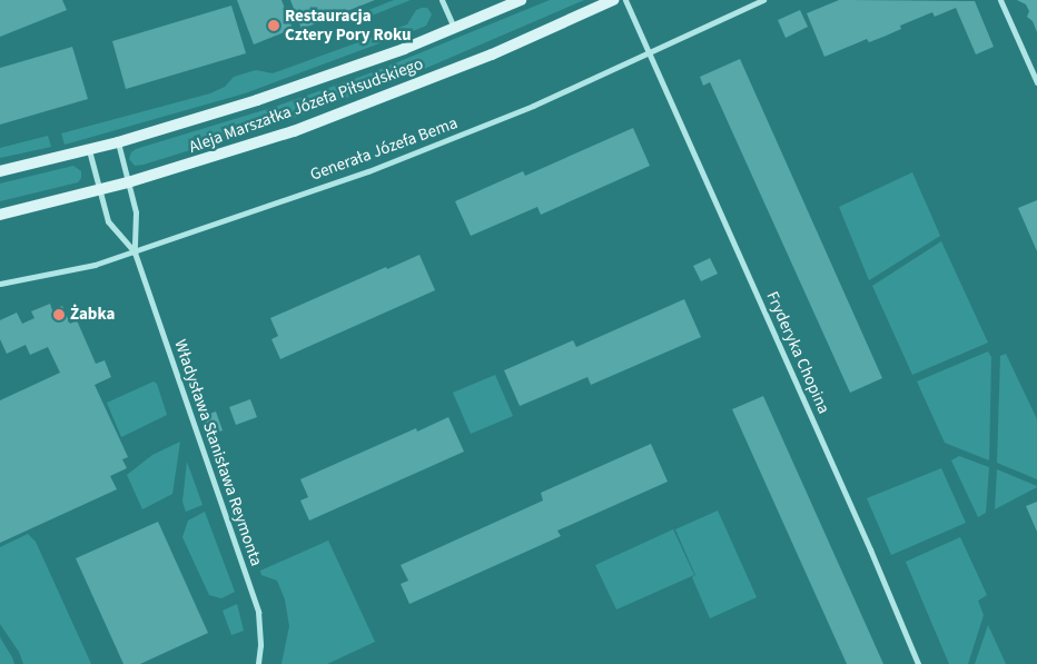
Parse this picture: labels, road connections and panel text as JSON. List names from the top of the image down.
{
  "streets": {
    "street": [
      "Aleja Marszałka Józefa Piłsudskiego",
      "Generała Józefa Bema",
      "Fryderyka Chopina",
      "Władysława Stanisława Reymonta"
    ]
  },
  "crossings": [
    ["Aleja Marszałka Józefa Piłsudskiego", "Władysława Stanisława Reymonta"],
    ["Generała Józefa Bema", "Fryderyka Chopina"],
    ["Generała Józefa Bema", "Władysława Stanisława Reymonta"]
  ],
  "places": ["Restauracja Cztery Pory Roku", "Żabka"]
}
